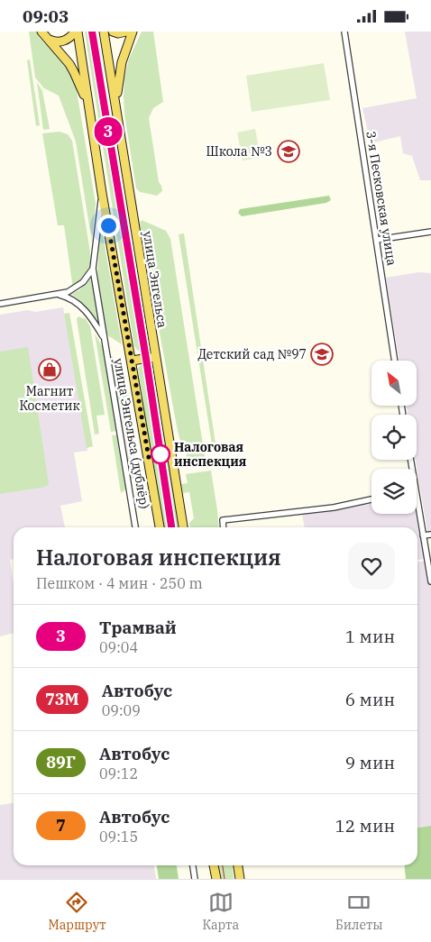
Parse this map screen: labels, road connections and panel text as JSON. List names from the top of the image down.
{
  "streets": {
    "main road": ["улица Энгельса"],
    "street": ["3-я Песковская улица", "улица Энгельса (дублёр)"]
  },
  "places": {
    "school or university": ["Школа №3", "Детский сад №97"],
    "shop": ["Магнит Косметик"],
    "other": ["Налоговая инспекция"]
  },
  "lines": ["tram line 3"],
  "north": "top left",
  "page": {
    "status": "09:03",
    "on_map": "3",
    "heading": ["Налоговая инспекция", "Пешком · 4 мин · 250 m"],
    "list": [
      {
        "mark": "3",
        "name": "Трамвай",
        "note": "09:04",
        "value": "1 мин"
      },
      {
        "mark": "73М",
        "name": "Автобус",
        "note": "09:09",
        "value": "6 мин"
      },
      {
        "mark": "89Г",
        "name": "Автобус",
        "note": "09:12",
        "value": "9 мин"
      },
      {
        "mark": "7",
        "name": "Автобус",
        "note": "09:15",
        "value": "12 мин"
      }
    ],
    "tabs": ["Маршрут", "Карта", "Билеты"]
  }
}
